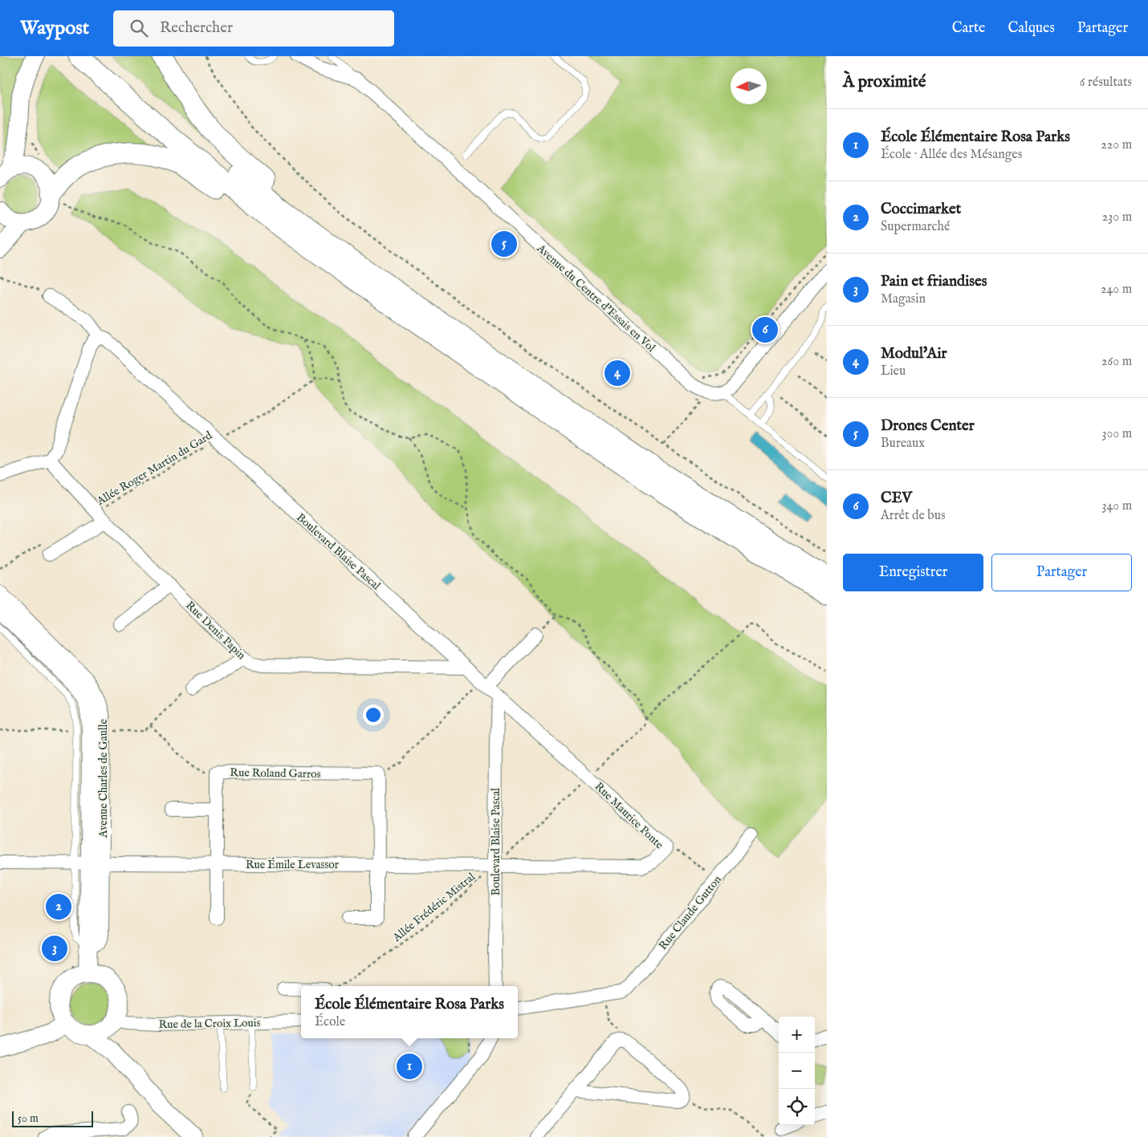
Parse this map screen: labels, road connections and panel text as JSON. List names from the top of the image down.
{
  "streets": {
    "street": [
      "Avenue du Centre d'Essais en Vol",
      "Boulevard Blaise Pascal",
      "Rue Denis Papin",
      "Rue Roland Garros",
      "Avenue Charles de Gaulle",
      "Rue Maurice Ponte",
      "Rue Émile Levassor",
      "Rue Claude Gutton",
      "Rue de la Croix Louis"
    ],
    "path": ["Allée Roger Martin du Gard", "Allée Frédéric Mistral"]
  },
  "crossings": [
    ["Allée Roger Martin du Gard", "Boulevard Blaise Pascal"],
    ["Allée Roger Martin du Gard", "Rue Denis Papin"],
    ["Boulevard Blaise Pascal", "Rue Denis Papin"],
    ["Boulevard Blaise Pascal", "Rue Maurice Ponte"],
    ["Boulevard Blaise Pascal", "Rue Émile Levassor"],
    ["Boulevard Blaise Pascal", "Allée Frédéric Mistral"],
    ["Rue Roland Garros", "Rue Émile Levassor"],
    ["Avenue Charles de Gaulle", "Rue Émile Levassor"],
    ["Avenue Charles de Gaulle", "Rue de la Croix Louis"],
    ["Rue Maurice Ponte", "Rue Émile Levassor"],
    ["Rue Maurice Ponte", "Allée Frédéric Mistral"],
    ["Rue Émile Levassor", "Allée Frédéric Mistral"]
  ],
  "scale_bar": "50 m",
  "north": "left",
  "page": {
    "header": "Waypost",
    "search": "Rechercher",
    "nav": ["Carte", "Calques", "Partager"],
    "heading": ["À proximité", "6 résultats"],
    "list": [
      {
        "mark": "1",
        "name": "École Élémentaire Rosa Parks",
        "note": "École · Allée des Mésanges",
        "value": "220 m"
      },
      {
        "mark": "2",
        "name": "Coccimarket",
        "note": "Supermarché",
        "value": "230 m"
      },
      {
        "mark": "3",
        "name": "Pain et friandises",
        "note": "Magasin",
        "value": "240 m"
      },
      {
        "mark": "4",
        "name": "Modul'Air",
        "note": "Lieu",
        "value": "260 m"
      },
      {
        "mark": "5",
        "name": "Drones Center",
        "note": "Bureaux",
        "value": "300 m"
      },
      {
        "mark": "6",
        "name": "CEV",
        "note": "Arrêt de bus",
        "value": "340 m"
      }
    ],
    "pins": [
      "5",
      "6",
      "4",
      "2",
      "3",
      "1"
    ],
    "buttons": ["Enregistrer", "Partager"],
    "popup": ["École Élémentaire Rosa Parks", "École"],
    "map_buttons": ["+", "−"],
    "scale": "50 m"
  }
}
